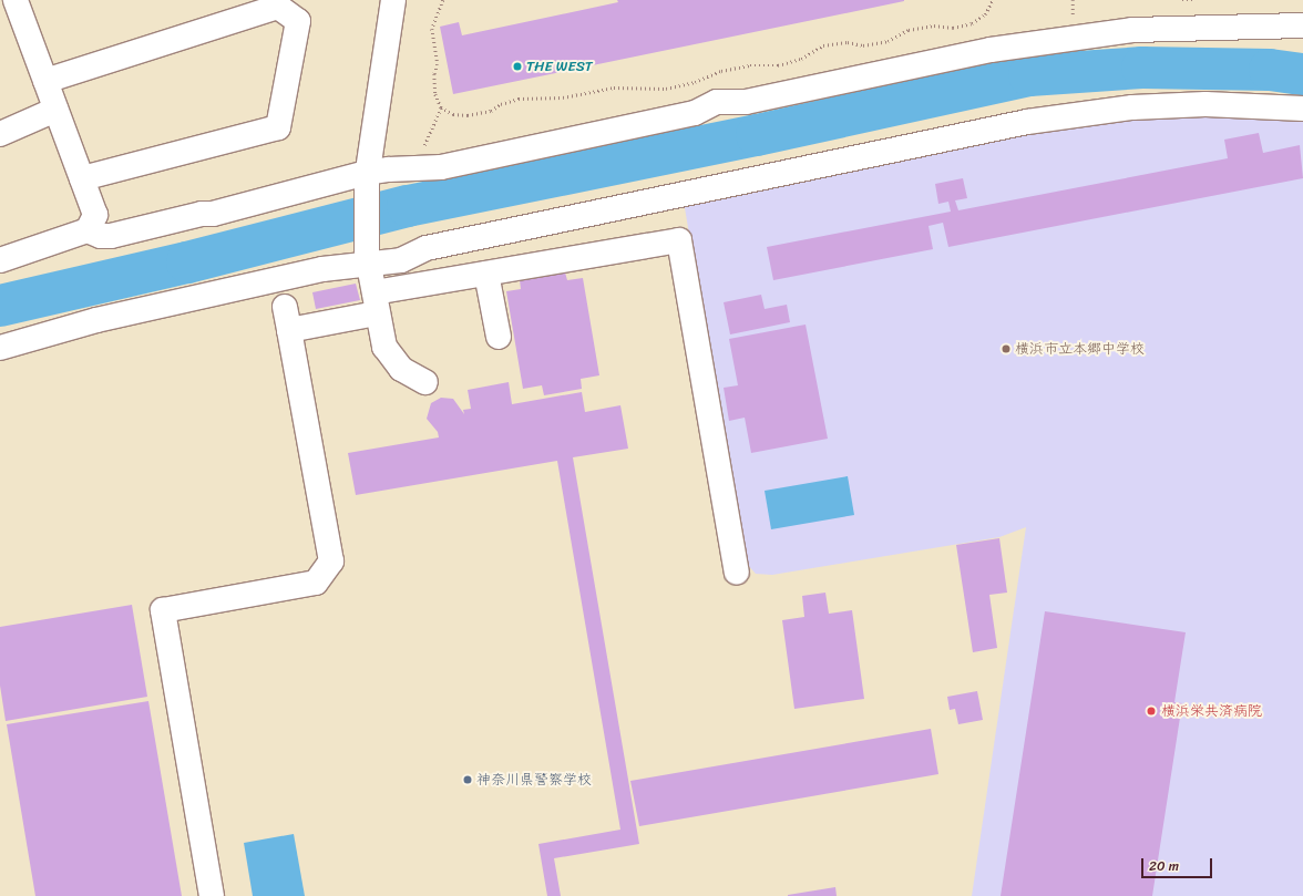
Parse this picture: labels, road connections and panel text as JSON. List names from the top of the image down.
{
  "places": [
    "THE WEST",
    "横浜市立本郷中学校",
    "横浜栄共済病院",
    "神奈川県警察学校"
  ],
  "scale_bar": "20 m"
}
